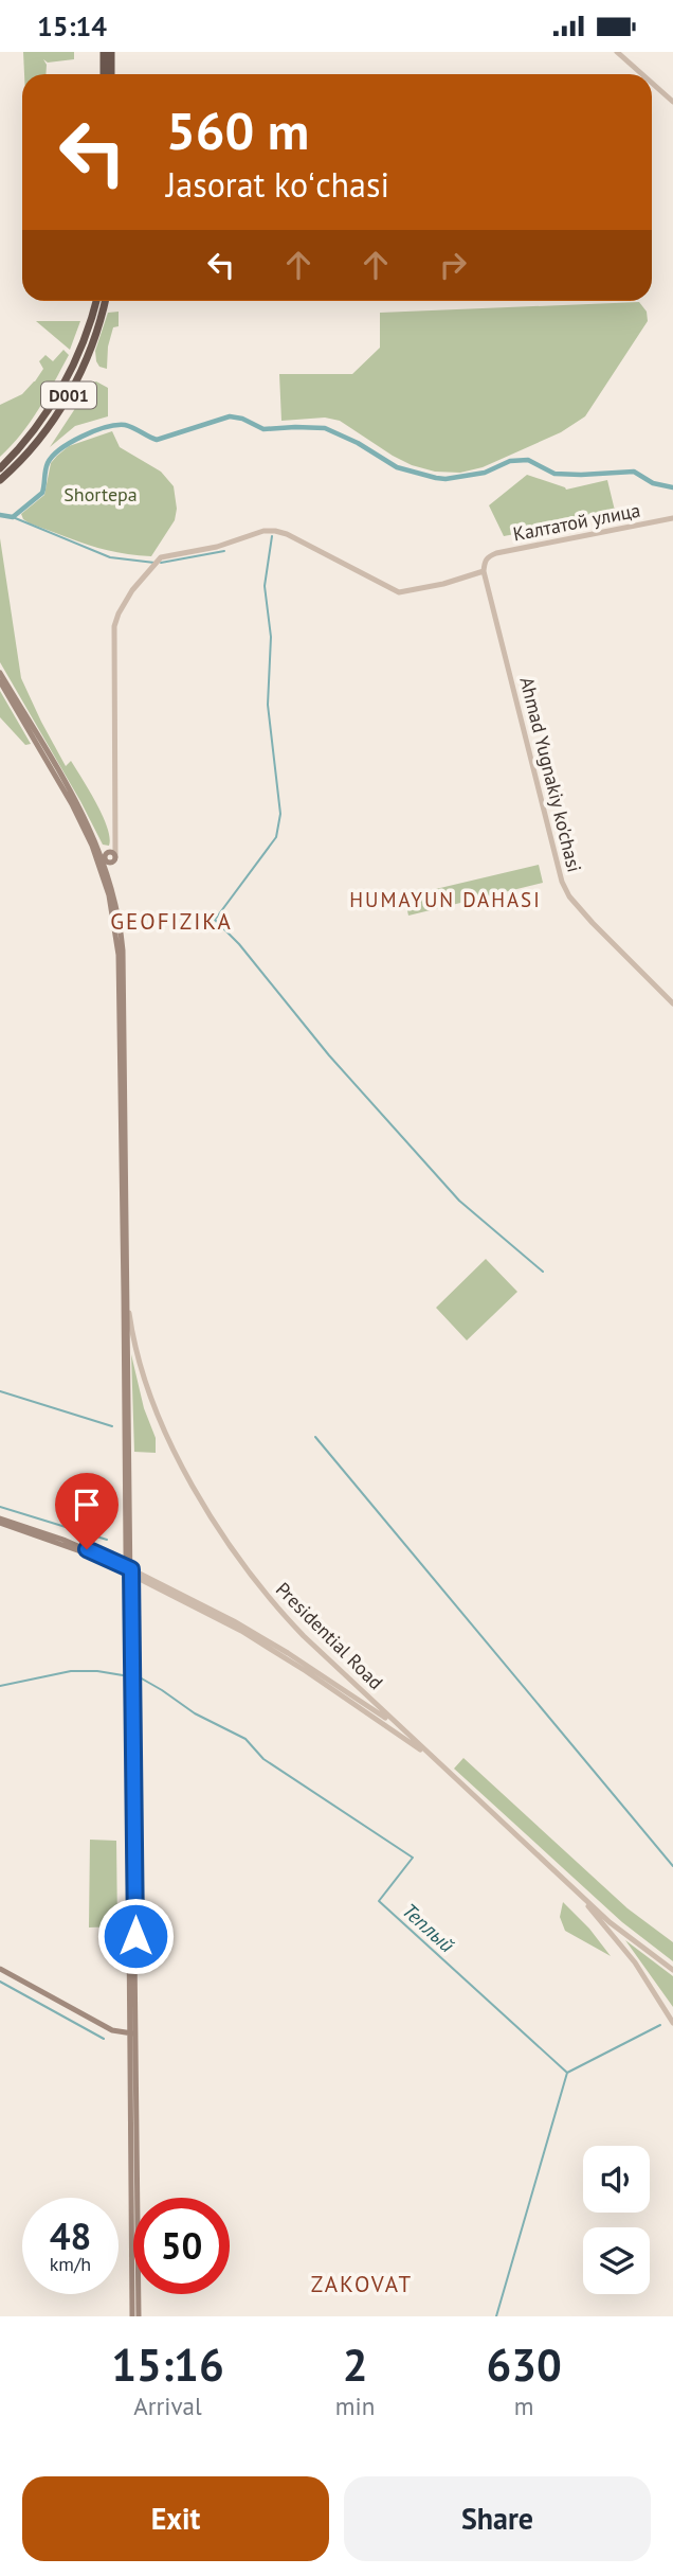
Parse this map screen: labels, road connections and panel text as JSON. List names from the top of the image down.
{
  "streets": {
    "highway": ["D001"],
    "street": ["Калтатой улица", "Ahmad Yugnakiy ko'chasi", "Presidential Road"]
  },
  "crossings": [
    ["Калтатой улица", "Ahmad Yugnakiy ko'chasi"]
  ],
  "districts": ["HUMAYUN DAHASI", "GEOFIZIKA", "ZAKOVAT"],
  "water": ["Теплый"],
  "parks": ["Shortepa"],
  "page": {
    "status": "15:14",
    "turn": ["560 m", "Jasorat koʻchasi"],
    "speed": "48 km/h",
    "limit": "50",
    "eta": [
      "15:16",
      "Arrival",
      "2",
      "min",
      "630",
      "m"
    ],
    "buttons": ["Exit", "Share"]
  }
}
